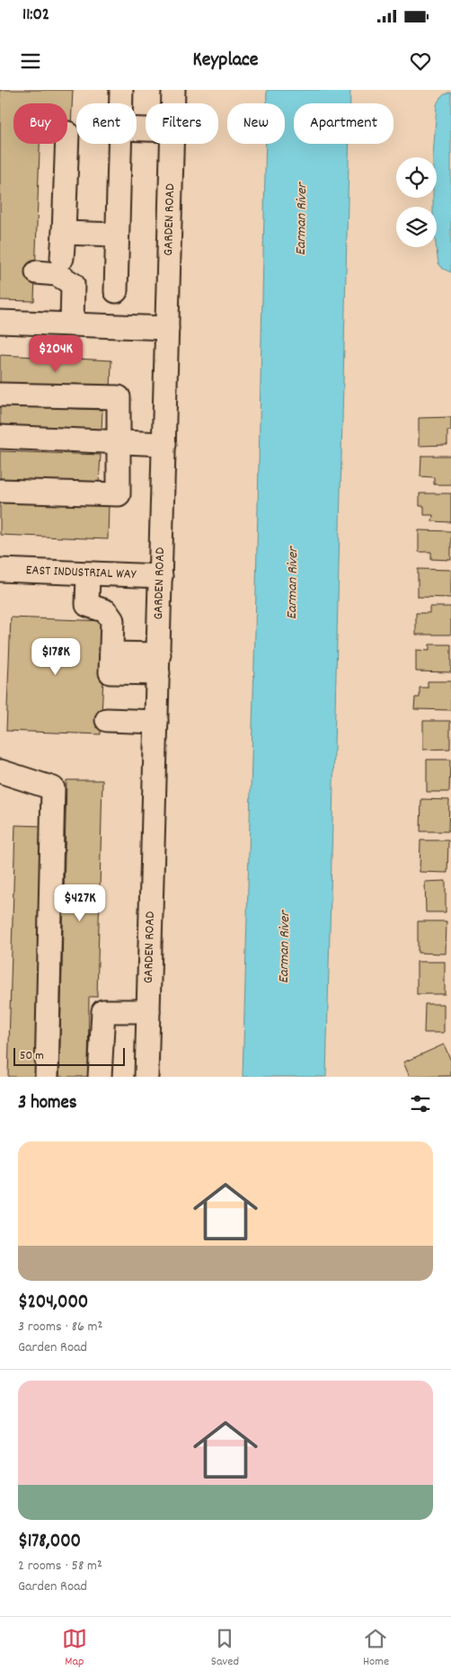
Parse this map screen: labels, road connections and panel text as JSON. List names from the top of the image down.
{
  "streets": {
    "street": ["GARDEN ROAD", "EAST INDUSTRIAL WAY"]
  },
  "crossings": [
    ["GARDEN ROAD", "EAST INDUSTRIAL WAY"]
  ],
  "water": ["Earman River"],
  "scale_bar": "50 m",
  "page": {
    "status": "11:02",
    "header": "Keyplace",
    "chip": [
      "Buy",
      "Rent",
      "Filters",
      "New",
      "Apartment"
    ],
    "price": ["$204K", "$178K", "$427K"],
    "scale": "50 m",
    "heading": "3 homes",
    "list": [
      {
        "name": "$204,000",
        "note": "3 rooms · 86 m² · Garden Road"
      },
      {
        "name": "$178,000",
        "note": "2 rooms · 58 m² · Garden Road"
      }
    ],
    "tabs": ["Map", "Saved", "Home"]
  }
}
